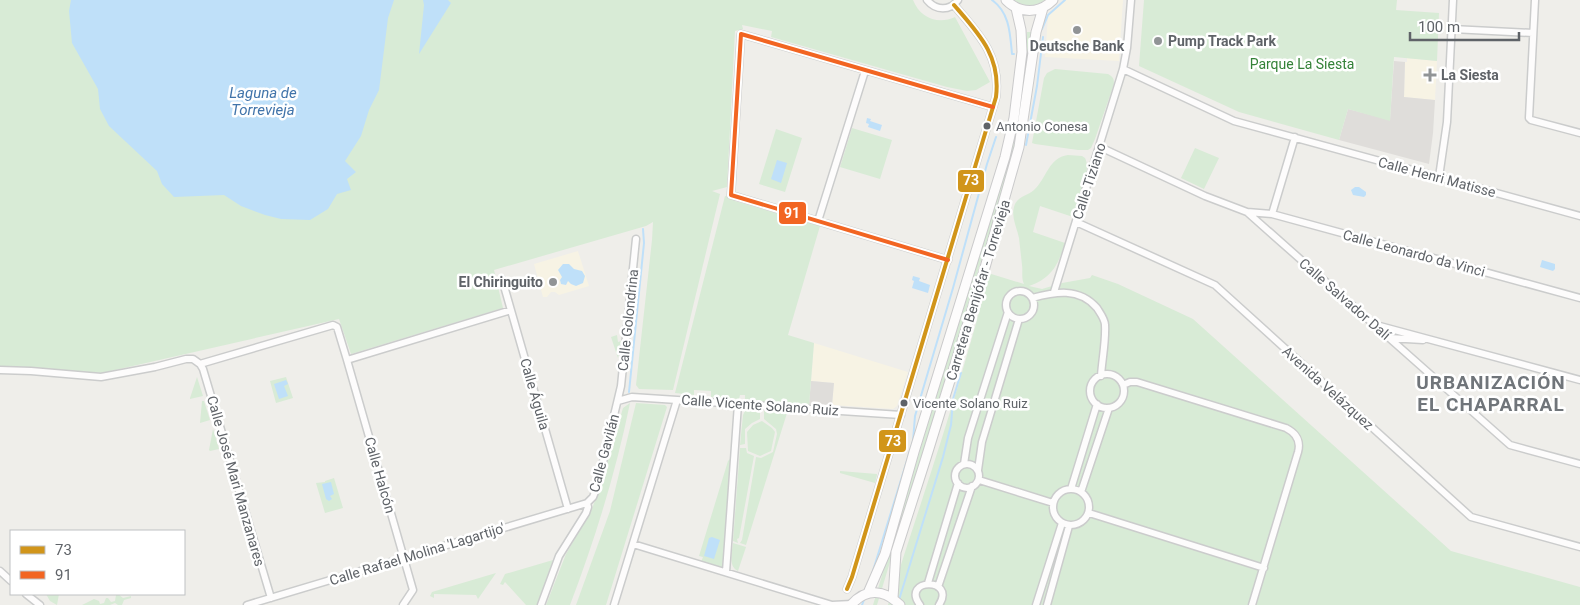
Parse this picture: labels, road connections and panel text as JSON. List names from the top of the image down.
{
  "streets": {
    "main road": ["Carretera Benijófar - Torrevieja"],
    "street": [
      "Calle Henri Matisse",
      "Calle Tiziano",
      "Calle Leonardo da Vinci",
      "Calle Salvador Dalí",
      "Calle Golondrina",
      "Avenida Velázquez",
      "Calle Águila",
      "Calle Vicente Solano Ruiz",
      "Calle Gavilán",
      "Calle Halcón",
      "Calle José Mari Manzanares",
      "Calle Rafael Molina 'Lagartijo'"
    ]
  },
  "crossings": [
    ["Calle Henri Matisse", "Calle Tiziano"],
    ["Calle Tiziano", "Calle Salvador Dalí"],
    ["Calle Tiziano", "Avenida Velázquez"],
    ["Calle Leonardo da Vinci", "Calle Salvador Dalí"],
    ["Calle Golondrina", "Calle Vicente Solano Ruiz"],
    ["Calle Golondrina", "Calle Gavilán"],
    ["Calle Águila", "Calle Rafael Molina 'Lagartijo'"],
    ["Calle Vicente Solano Ruiz", "Calle Gavilán"],
    ["Calle Gavilán", "Calle Rafael Molina 'Lagartijo'"],
    ["Calle Halcón", "Calle José Mari Manzanares"],
    ["Calle Halcón", "Calle Rafael Molina 'Lagartijo'"],
    ["Calle José Mari Manzanares", "Calle Rafael Molina 'Lagartijo'"]
  ],
  "districts": ["URBANIZACIÓN EL CHAPARRAL"],
  "water": ["Laguna de Torrevieja"],
  "parks": ["Parque La Siesta"],
  "places": {
    "other": [
      "Deutsche Bank",
      "Pump Track Park",
      "Antonio Conesa",
      "El Chiringuito",
      "Vicente Solano Ruiz"
    ],
    "health": ["La Siesta"]
  },
  "lines": ["transit line 73", "transit line 91"],
  "legend": ["73", "91"],
  "scale_bar": "100 m"
}
